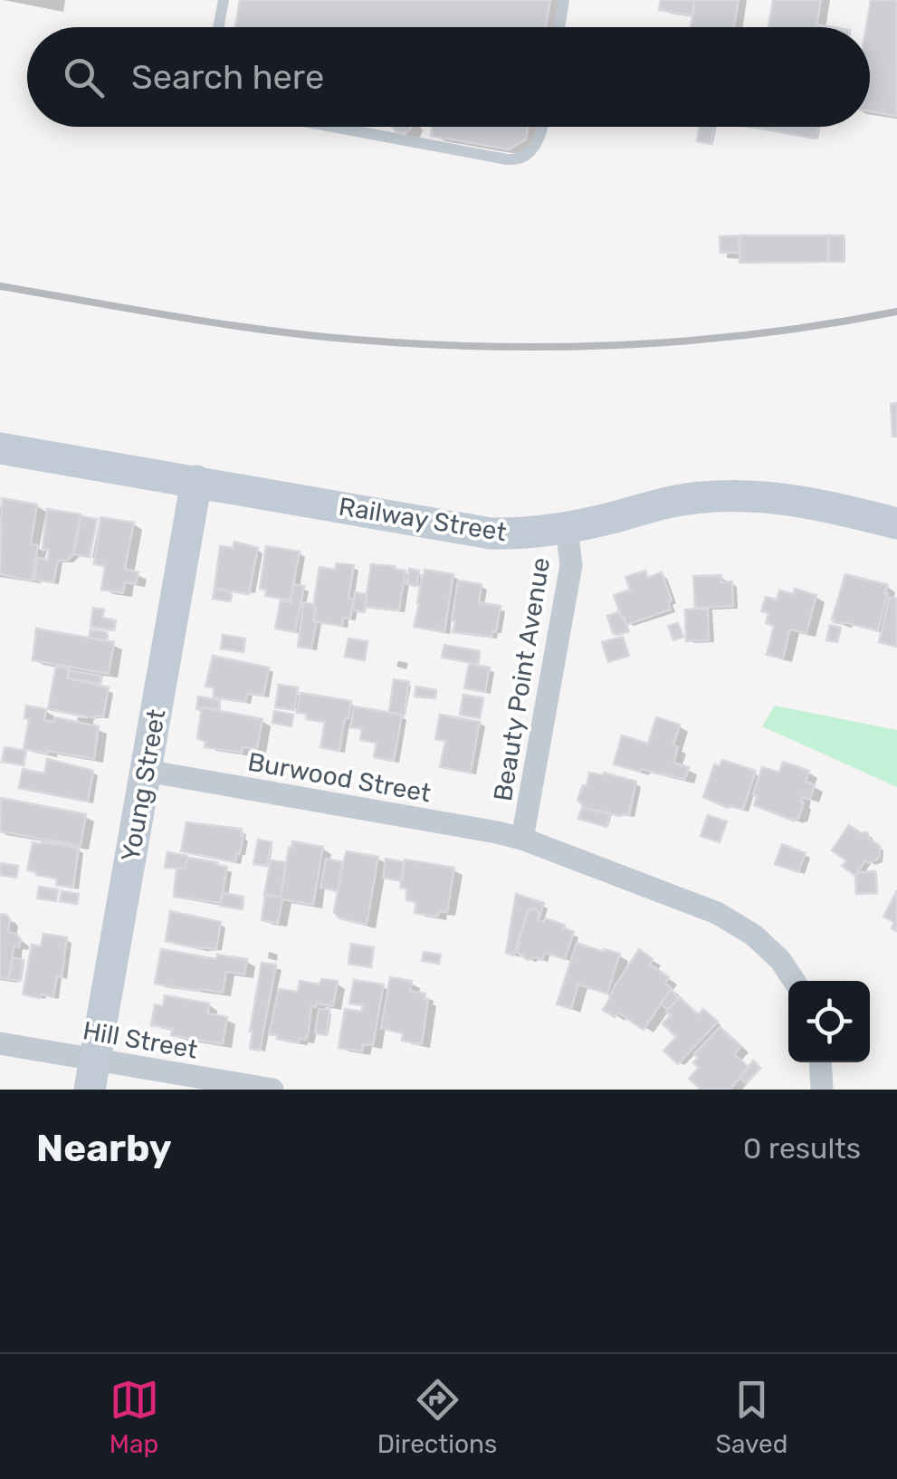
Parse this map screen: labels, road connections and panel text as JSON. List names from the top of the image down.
{
  "streets": {
    "street": [
      "Railway Street",
      "Beauty Point Avenue",
      "Burwood Street",
      "Young Street",
      "Hill Street"
    ]
  },
  "crossings": [
    ["Railway Street", "Beauty Point Avenue"],
    ["Railway Street", "Young Street"],
    ["Beauty Point Avenue", "Burwood Street"],
    ["Burwood Street", "Young Street"],
    ["Young Street", "Hill Street"]
  ],
  "page": {
    "search": "Search here",
    "heading": ["Nearby", "0 results"],
    "nav": ["Map", "Directions", "Saved"]
  }
}
